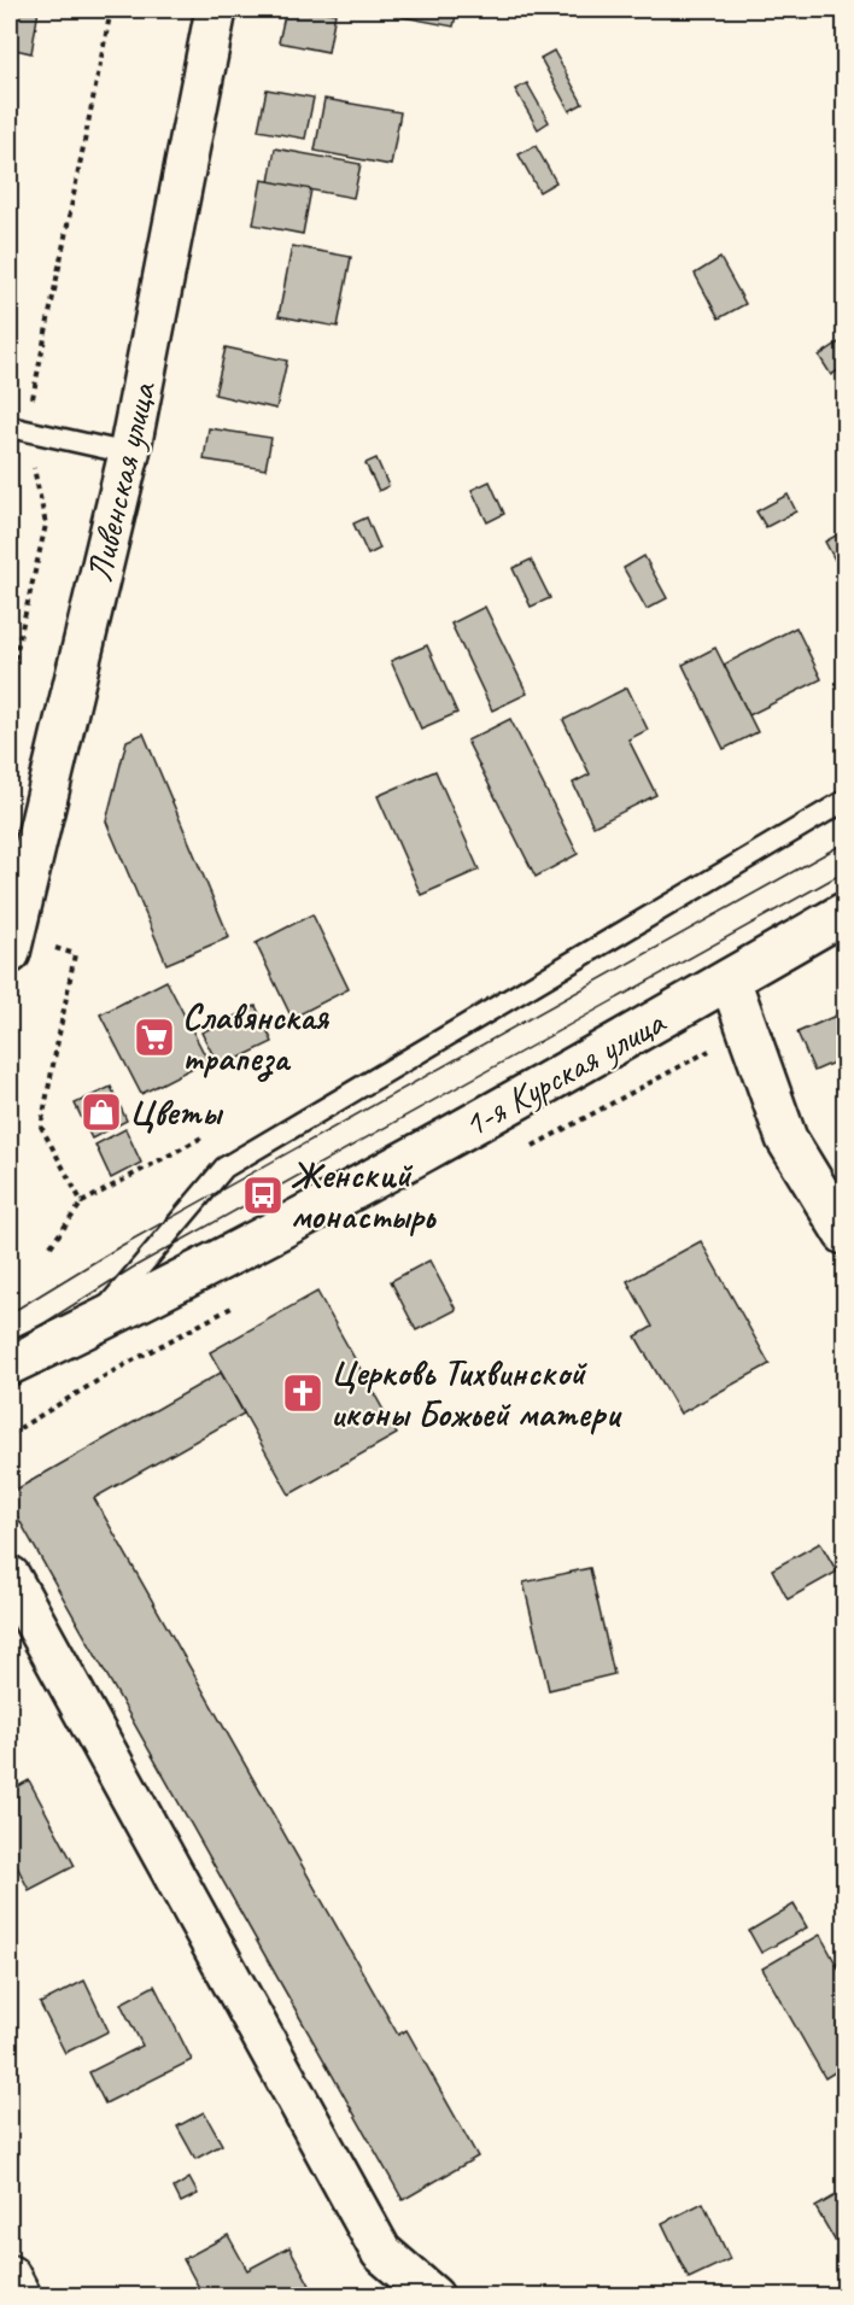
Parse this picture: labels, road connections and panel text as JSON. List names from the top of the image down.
{
  "streets": {
    "street": ["Ливенская улица", "1-я Курская улица"]
  },
  "places": {
    "supermarket": ["Славянская трапеза"],
    "shop": ["Цветы"],
    "bus stop": ["Женский монастырь"],
    "church": ["Церковь Тихвинской иконы Божьей матери"]
  }
}
